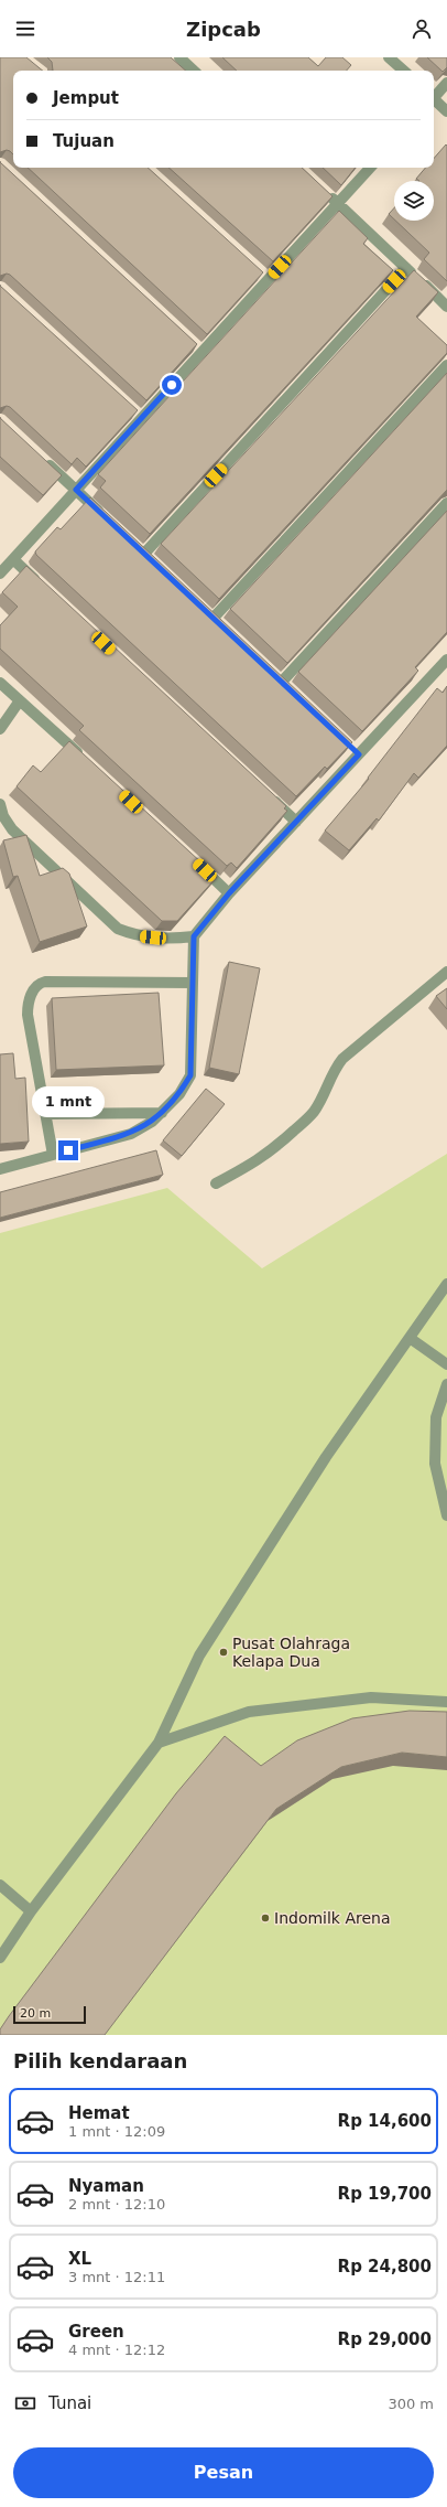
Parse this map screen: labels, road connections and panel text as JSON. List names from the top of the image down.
{
  "places": ["Pusat Olahraga Kelapa Dua", "Indomilk Arena"],
  "scale_bar": "20 m",
  "page": {
    "header": "Zipcab",
    "banner": ["Jemput", "Tujuan"],
    "bubble": "1 mnt",
    "scale": "20 m",
    "heading": "Pilih kendaraan",
    "list": [
      {
        "name": "Hemat",
        "note": "1 mnt · 12:09",
        "value": "Rp 14,600"
      },
      {
        "name": "Nyaman",
        "note": "2 mnt · 12:10",
        "value": "Rp 19,700"
      },
      {
        "name": "XL",
        "note": "3 mnt · 12:11",
        "value": "Rp 24,800"
      },
      {
        "name": "Green",
        "note": "4 mnt · 12:12",
        "value": "Rp 29,000"
      }
    ],
    "pay": ["Tunai", "300 m"],
    "buttons": "Pesan"
  }
}
